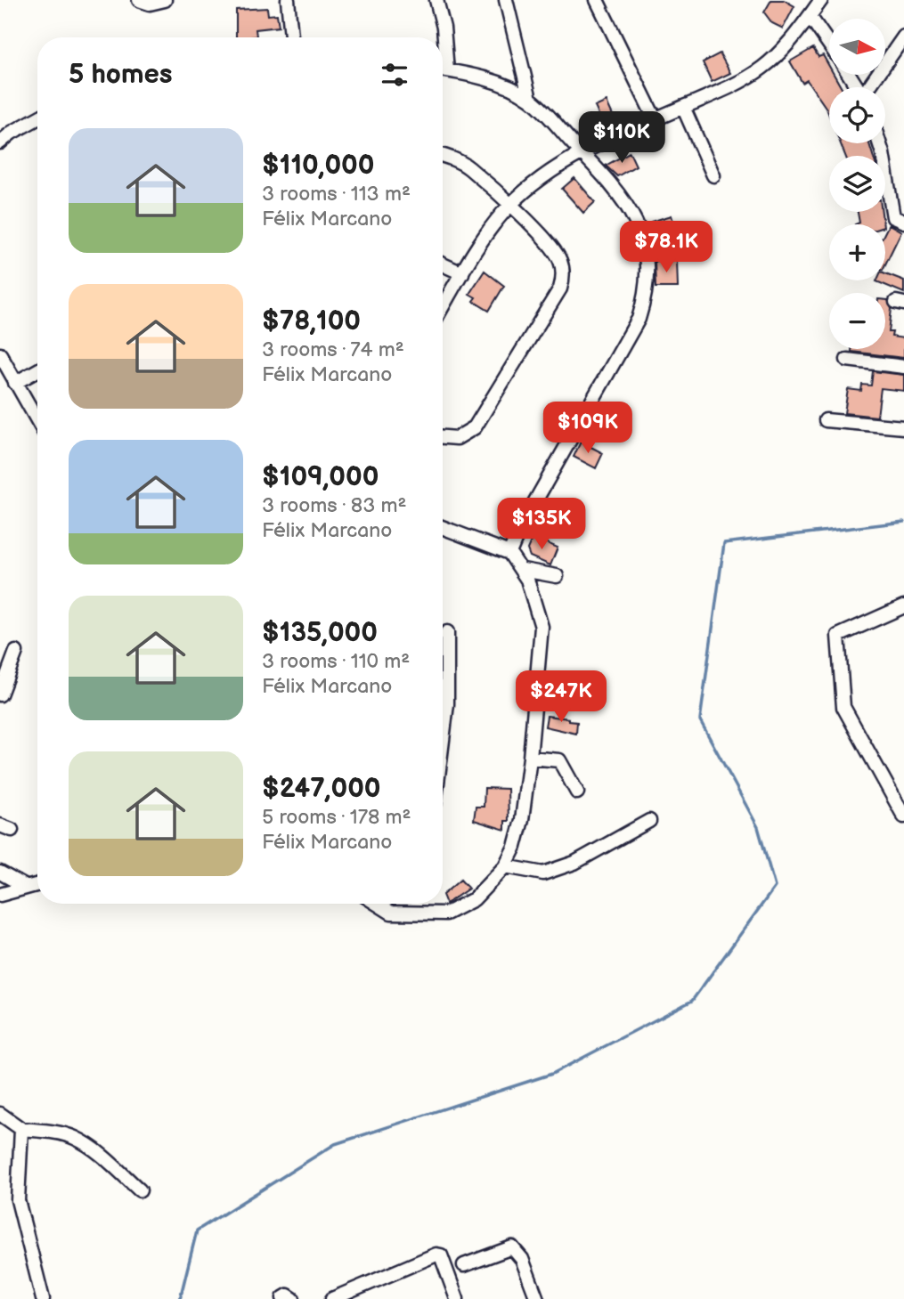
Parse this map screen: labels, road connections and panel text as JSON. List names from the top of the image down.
{
  "north": "right",
  "page": {
    "map_buttons": ["+", "−"],
    "heading": "5 homes",
    "price": [
      "$110K",
      "$78.1K",
      "$109K",
      "$135K",
      "$247K"
    ],
    "list": [
      {
        "name": "$110,000",
        "note": "3 rooms · 113 m² · Félix Marcano"
      },
      {
        "name": "$78,100",
        "note": "3 rooms · 74 m² · Félix Marcano"
      },
      {
        "name": "$109,000",
        "note": "3 rooms · 83 m² · Félix Marcano"
      },
      {
        "name": "$135,000",
        "note": "3 rooms · 110 m² · Félix Marcano"
      },
      {
        "name": "$247,000",
        "note": "5 rooms · 178 m² · Félix Marcano"
      }
    ]
  }
}
